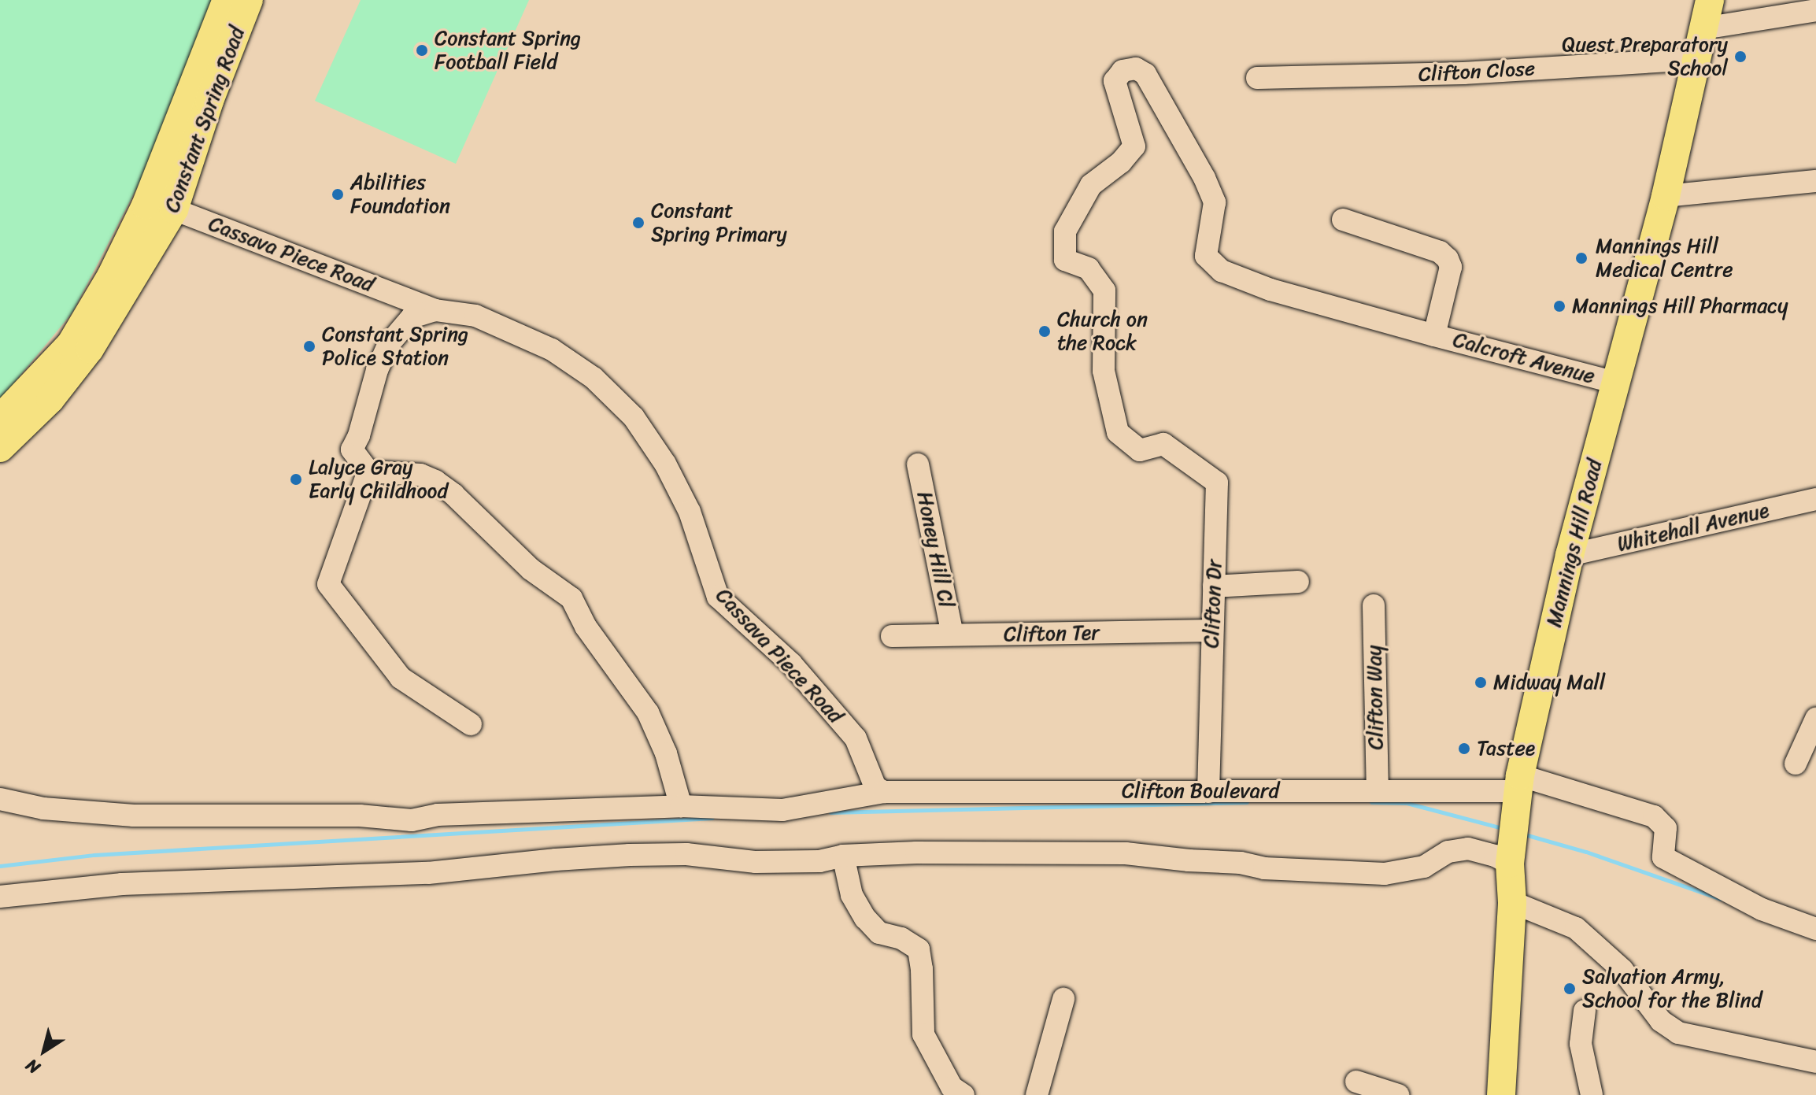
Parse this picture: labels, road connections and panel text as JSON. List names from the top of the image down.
{
  "streets": {
    "main road": ["Constant Spring Road", "Mannings Hill Road"],
    "street": [
      "Clifton Close",
      "Cassava Piece Road",
      "Calcroft Avenue",
      "Whitehall Avenue",
      "Honey Hill Cl",
      "Clifton Dr",
      "Clifton Ter",
      "Clifton Way",
      "Clifton Boulevard"
    ]
  },
  "crossings": [
    ["Clifton Close", "Mannings Hill Road"],
    ["Constant Spring Road", "Cassava Piece Road"],
    ["Cassava Piece Road", "Clifton Boulevard"],
    ["Calcroft Avenue", "Mannings Hill Road"],
    ["Calcroft Avenue", "Clifton Dr"],
    ["Whitehall Avenue", "Mannings Hill Road"],
    ["Mannings Hill Road", "Clifton Boulevard"],
    ["Honey Hill Cl", "Clifton Ter"],
    ["Clifton Dr", "Clifton Ter"],
    ["Clifton Dr", "Clifton Boulevard"],
    ["Clifton Way", "Clifton Boulevard"]
  ],
  "places": [
    "Constant Spring Football Field",
    "Quest Preparatory School",
    "Abilities Foundation",
    "Constant Spring Primary",
    "Mannings Hill Medical Centre",
    "Mannings Hill Pharmacy",
    "Church on the Rock",
    "Constant Spring Police Station",
    "Lalyce Gray Early Childhood",
    "Midway Mall",
    "Tastee",
    "Salvation Army, School for the Blind"
  ],
  "north": "bottom left"
}
